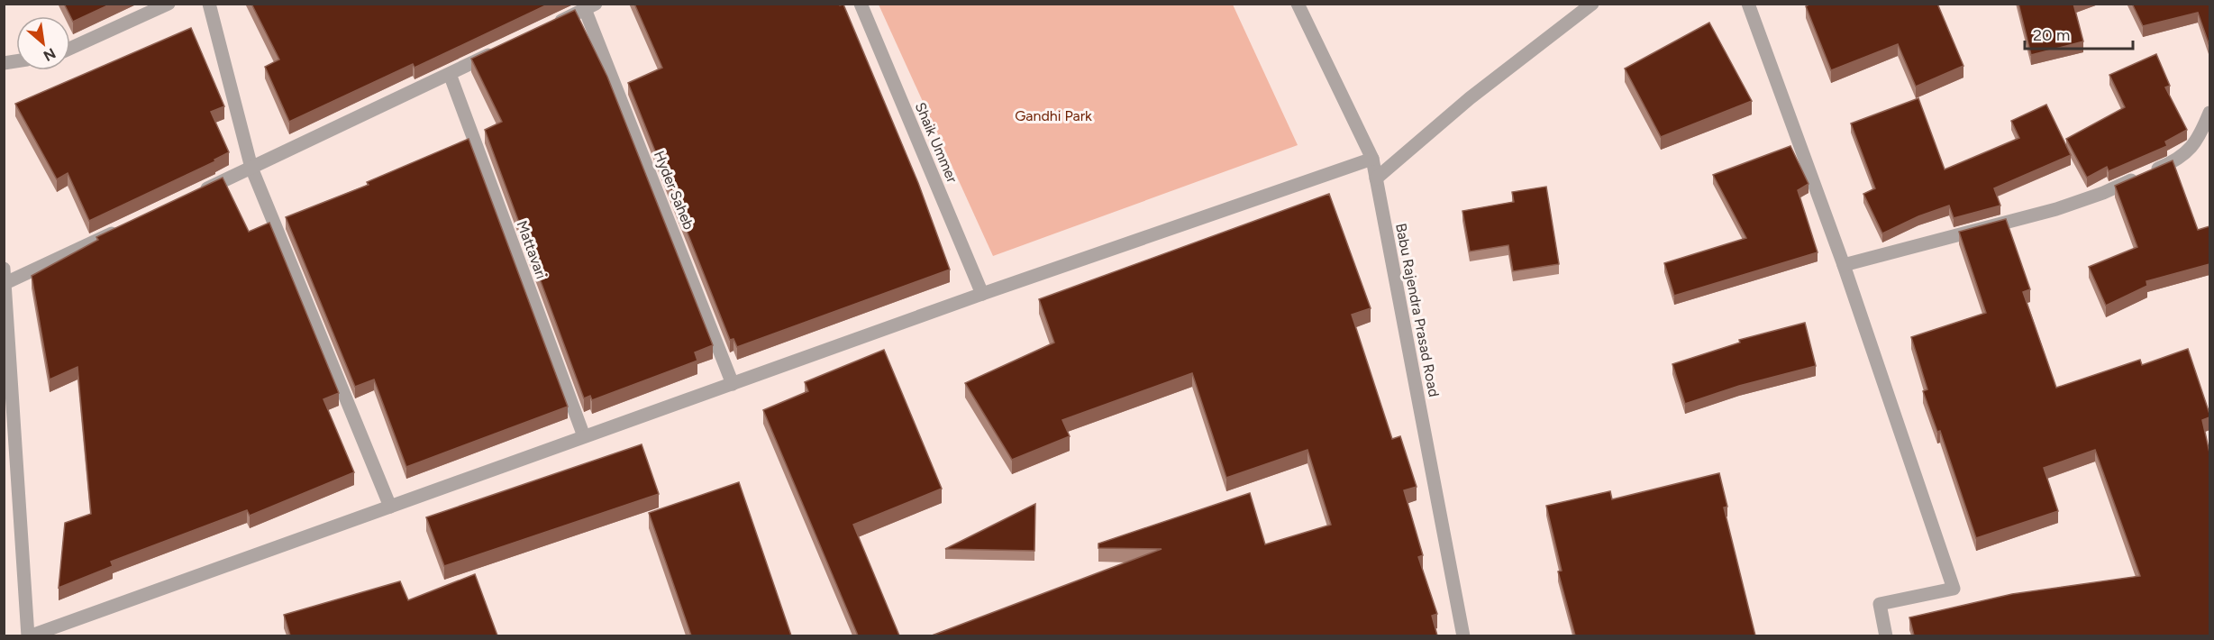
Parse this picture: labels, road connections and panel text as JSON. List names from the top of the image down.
{
  "streets": {
    "street": [
      "Shaik Ummer",
      "Hyder Saheb",
      "Mattavari",
      "Babu Rajendra Prasad Road"
    ]
  },
  "parks": ["Gandhi Park"],
  "scale_bar": "20 m",
  "north": "bottom right"
}
